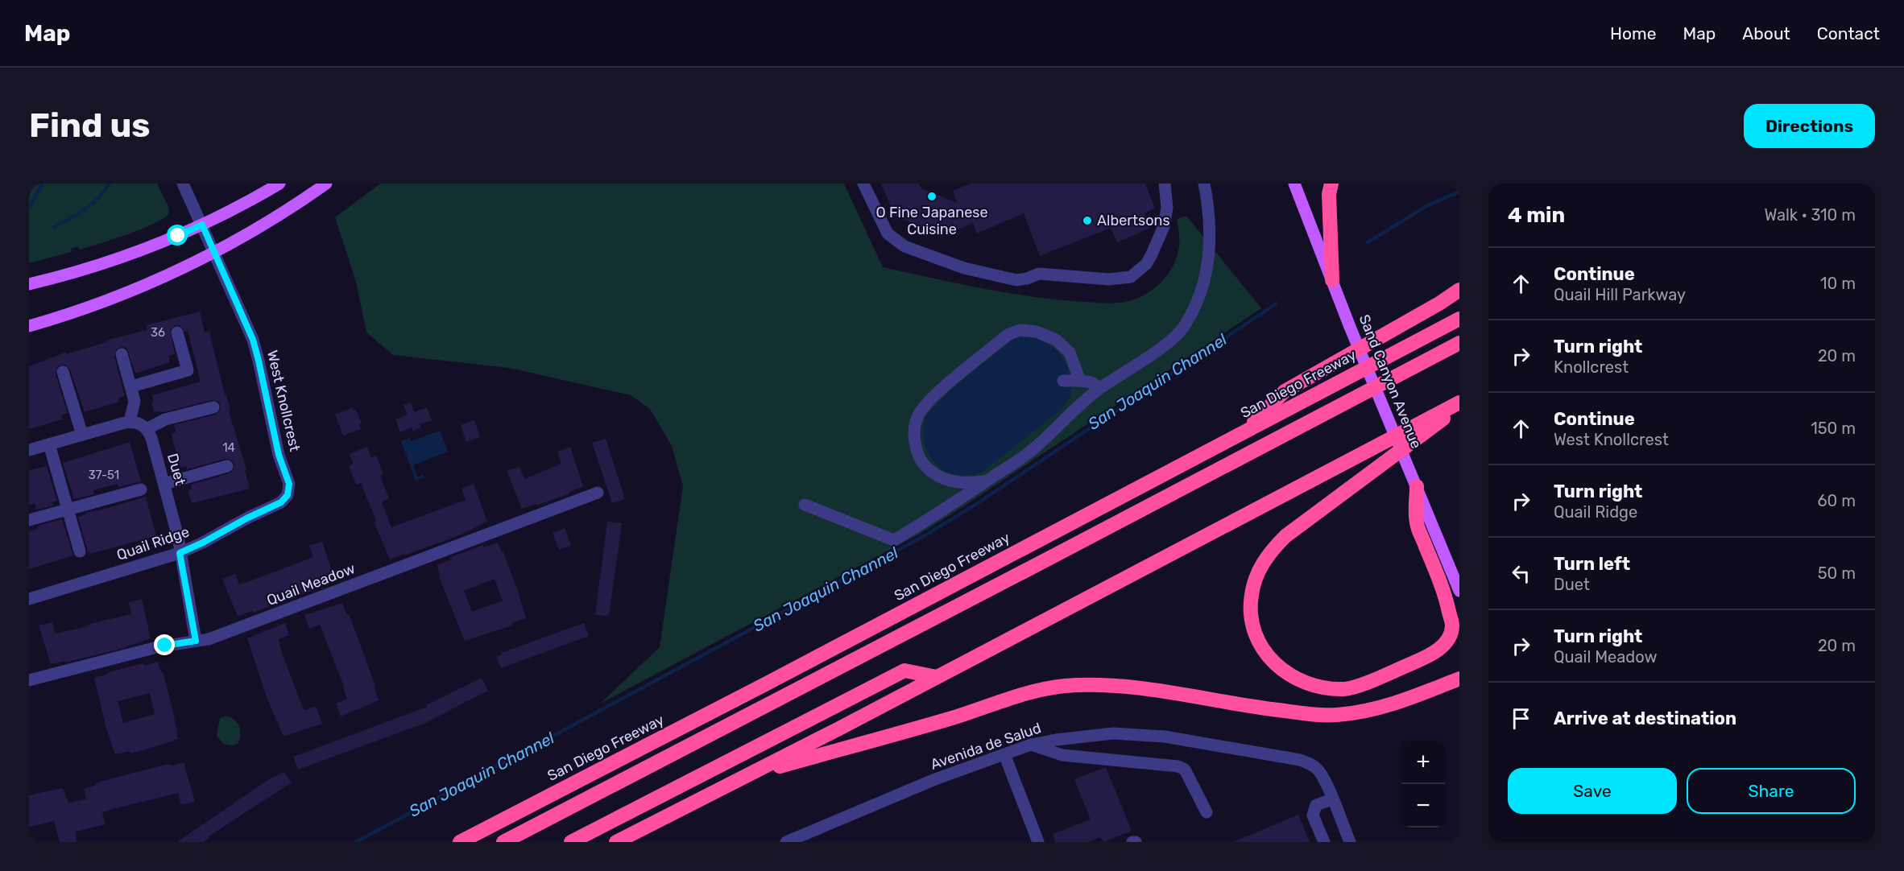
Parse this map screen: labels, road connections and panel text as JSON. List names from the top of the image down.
{
  "streets": {
    "highway": ["San Diego Freeway"],
    "main road": ["Sand Canyon Avenue"],
    "street": [
      "West Knollcrest",
      "Duet",
      "Quail Ridge",
      "Quail Meadow",
      "Avenida de Salud"
    ]
  },
  "crossings": [
    ["West Knollcrest", "Quail Ridge"],
    ["Duet", "Quail Ridge"],
    ["Duet", "Quail Meadow"]
  ],
  "water": ["San Joaquin Channel"],
  "places": ["O Fine Japanese Cuisine", "Albertsons"],
  "house_numbers": ["36", "14", "37-51"],
  "page": {
    "header": "Map",
    "nav": [
      "Home",
      "Map",
      "About",
      "Contact"
    ],
    "buttons": [
      "Directions",
      ["Save", "Share"]
    ],
    "title": "Find us",
    "heading": ["4 min", "Walk · 310 m"],
    "list": [
      ["Continue", "Quail Hill Parkway", "10 m"],
      ["Turn right", "Knollcrest", "20 m"],
      ["Continue", "West Knollcrest", "150 m"],
      ["Turn right", "Quail Ridge", "60 m"],
      ["Turn left", "Duet", "50 m"],
      ["Turn right", "Quail Meadow", "20 m"],
      "Arrive at destination"
    ],
    "map_buttons": ["+", "−"]
  }
}
